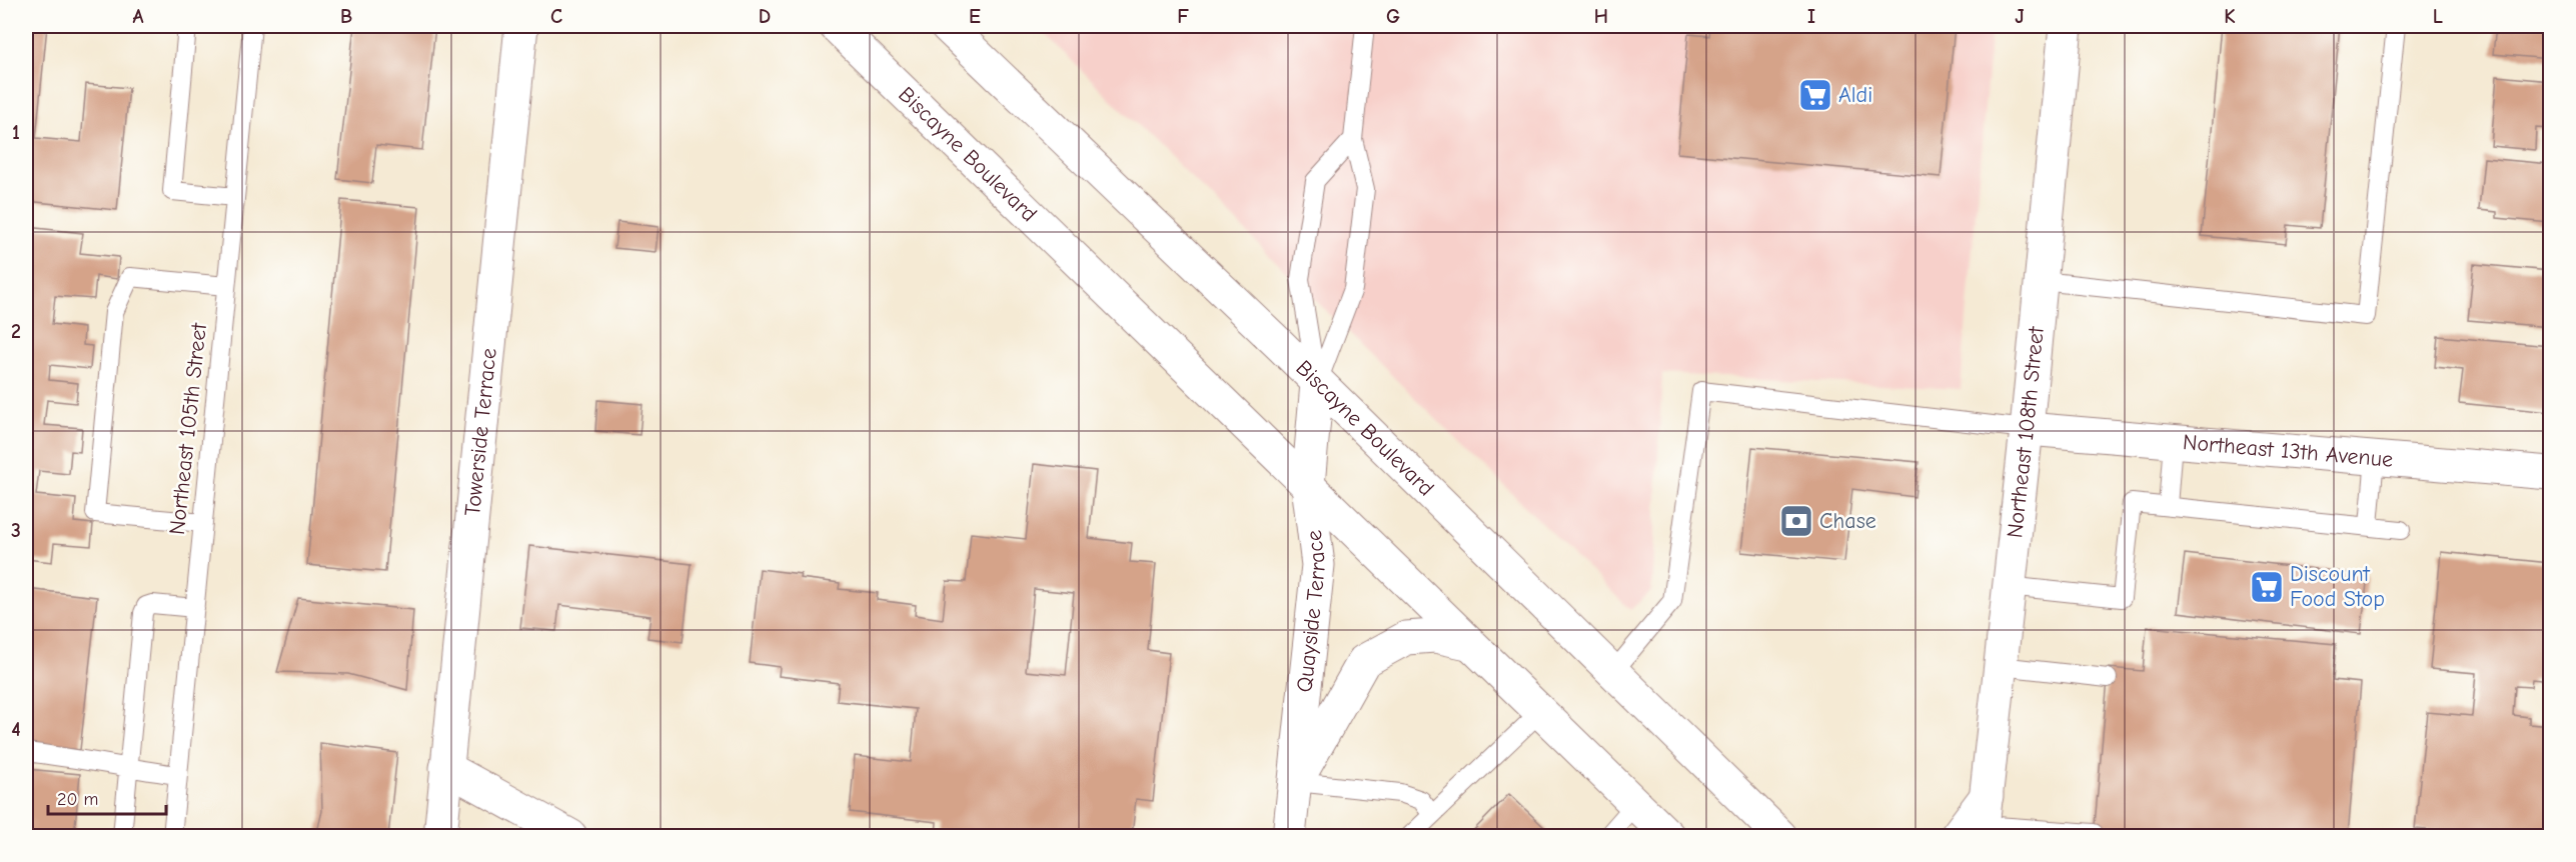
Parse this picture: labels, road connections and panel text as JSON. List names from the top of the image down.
{
  "streets": {
    "street": [
      "Biscayne Boulevard",
      "Towerside Terrace",
      "Northeast 108th Street",
      "Northeast 13th Avenue",
      "Quayside Terrace"
    ],
    "lane": ["Northeast 105th Street"]
  },
  "crossings": [
    ["Biscayne Boulevard", "Quayside Terrace"],
    ["Northeast 108th Street", "Northeast 13th Avenue"]
  ],
  "places": {
    "supermarket": ["Aldi", "Discount Food Stop"],
    "bank": ["Chase"]
  },
  "scale_bar": "20 m",
  "grid": {
    "columns": [
      "A",
      "B",
      "C",
      "D",
      "E",
      "F",
      "G",
      "H",
      "I",
      "J",
      "K",
      "L"
    ],
    "rows": [
      "1",
      "2",
      "3",
      "4"
    ]
  }
}
